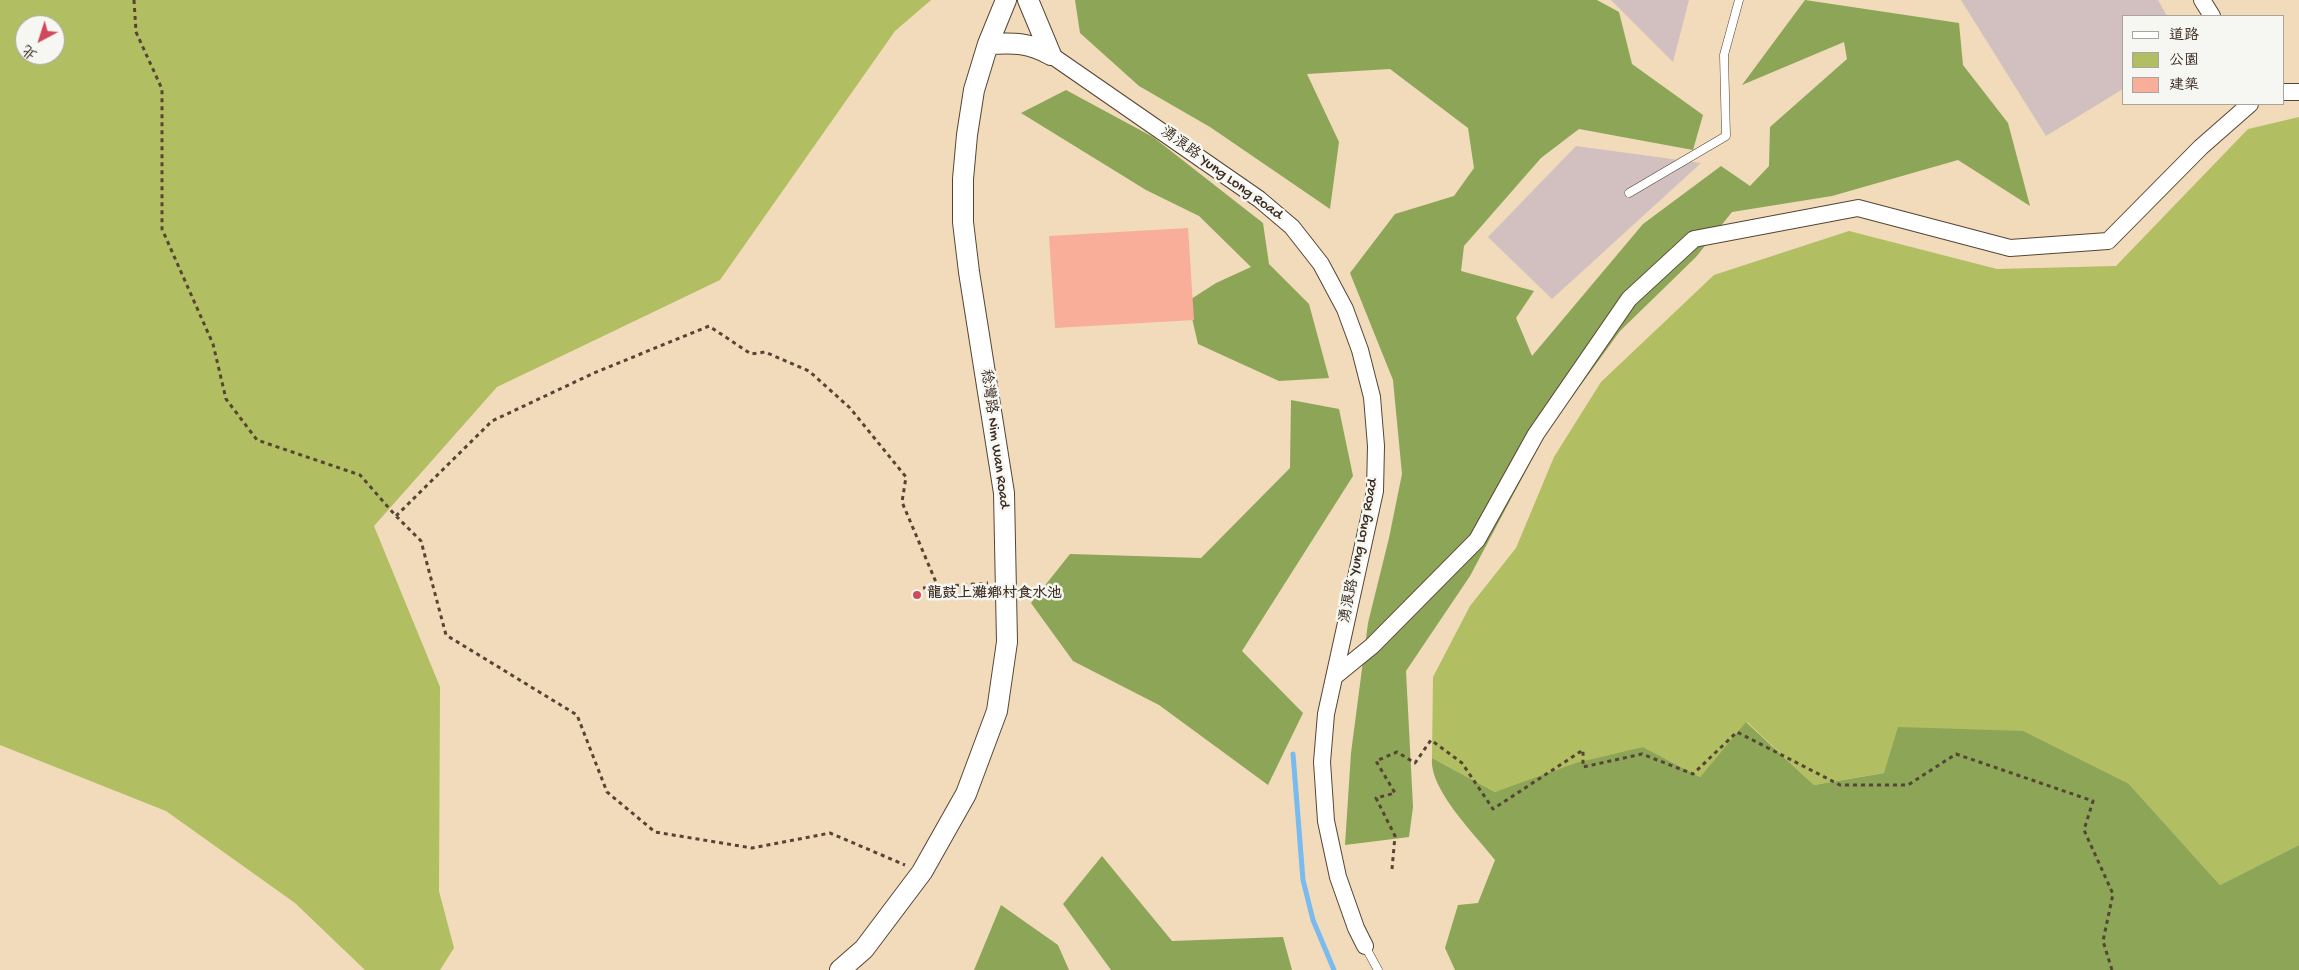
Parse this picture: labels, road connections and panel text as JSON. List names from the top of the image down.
{
  "streets": {
    "street": ["湧浪路 Yung Long Road", "稔灣路 Nim Wan Road"]
  },
  "places": ["龍鼓上灘鄉村食水池"],
  "legend": ["道路", "公園", "建築"],
  "north": "bottom left"
}
